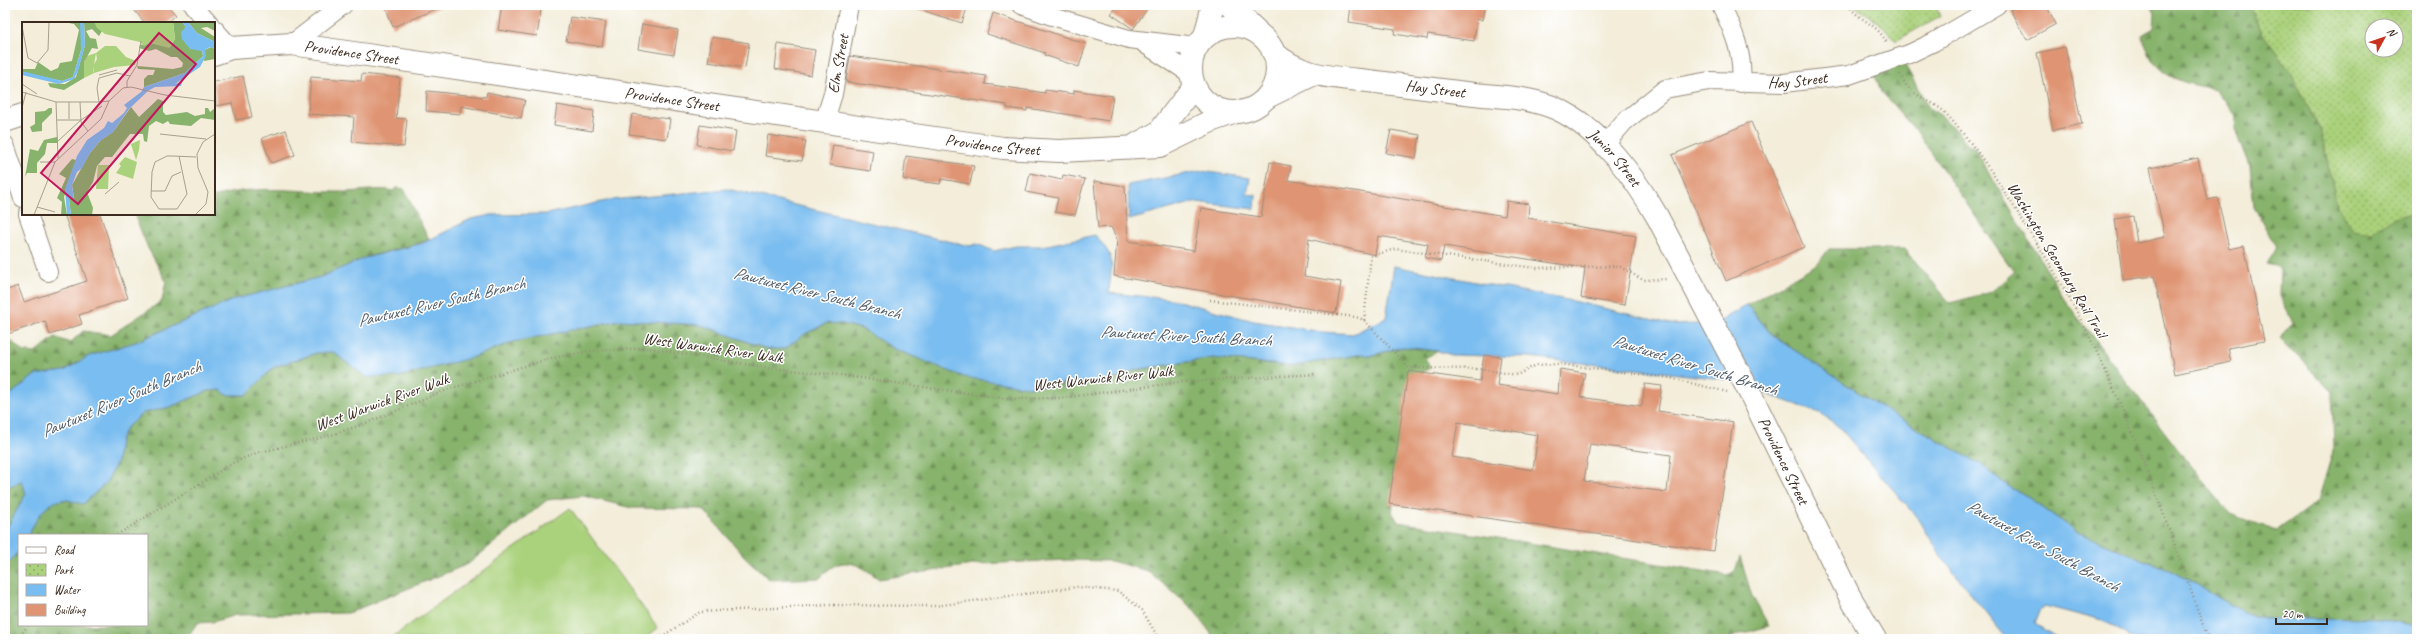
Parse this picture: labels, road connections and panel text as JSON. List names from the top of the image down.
{
  "streets": {
    "main road": ["Providence Street", "Hay Street", "Junior Street"],
    "street": ["Elm Street"],
    "path": ["Washington Secondary Rail Trail", "West Warwick River Walk"]
  },
  "crossings": [
    ["Providence Street", "Elm Street"],
    ["Providence Street", "Hay Street"],
    ["Providence Street", "Junior Street"],
    ["Hay Street", "Junior Street"],
    ["Hay Street", "Washington Secondary Rail Trail"]
  ],
  "water": ["Pawtuxet River South Branch"],
  "legend": [
    "Road",
    "Park",
    "Water",
    "Building"
  ],
  "scale_bar": "20 m",
  "north": "top right"
}
